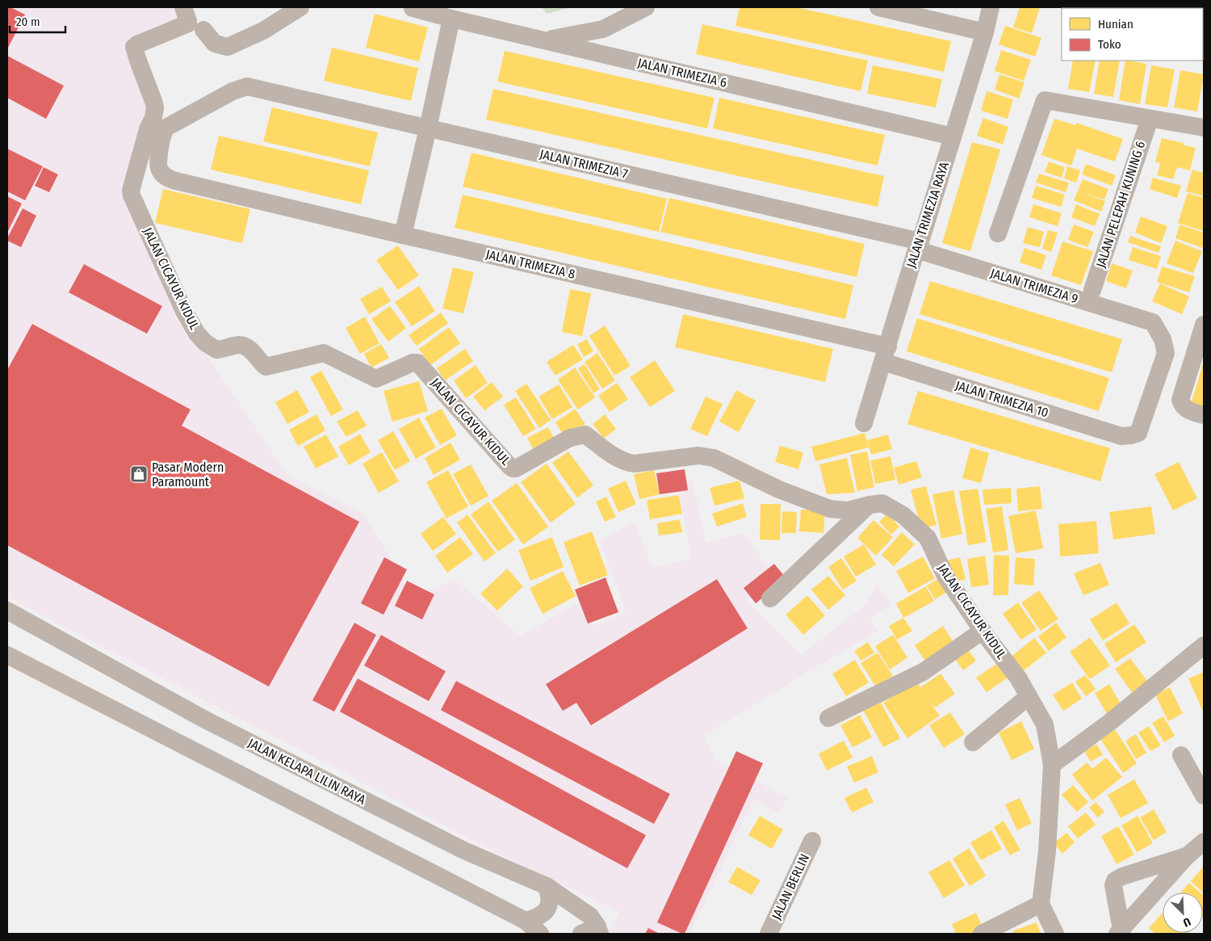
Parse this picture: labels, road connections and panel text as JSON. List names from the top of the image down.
{
  "streets": {
    "street": [
      "JALAN TRIMEZIA 6",
      "JALAN TRIMEZIA 7",
      "JALAN PELEPAH KUNING 6",
      "JALAN TRIMEZIA RAYA",
      "JALAN TRIMEZIA 8",
      "JALAN CICAYUR KIDUL",
      "JALAN TRIMEZIA 9",
      "JALAN TRIMEZIA 10",
      "JALAN KELAPA LILIN RAYA",
      "JALAN BERLIN"
    ]
  },
  "crossings": [
    ["JALAN TRIMEZIA 6", "JALAN TRIMEZIA RAYA"],
    ["JALAN TRIMEZIA 7", "JALAN TRIMEZIA RAYA"],
    ["JALAN TRIMEZIA 7", "JALAN TRIMEZIA 8"],
    ["JALAN TRIMEZIA 7", "JALAN TRIMEZIA 9"],
    ["JALAN TRIMEZIA RAYA", "JALAN TRIMEZIA 8"],
    ["JALAN TRIMEZIA RAYA", "JALAN TRIMEZIA 9"],
    ["JALAN TRIMEZIA RAYA", "JALAN TRIMEZIA 10"],
    ["JALAN TRIMEZIA 8", "JALAN TRIMEZIA 10"],
    ["JALAN TRIMEZIA 9", "JALAN TRIMEZIA 10"]
  ],
  "places": {
    "shop": ["Pasar Modern Paramount"]
  },
  "legend": ["Hunian", "Toko"],
  "scale_bar": "20 m",
  "north": "bottom right"
}
